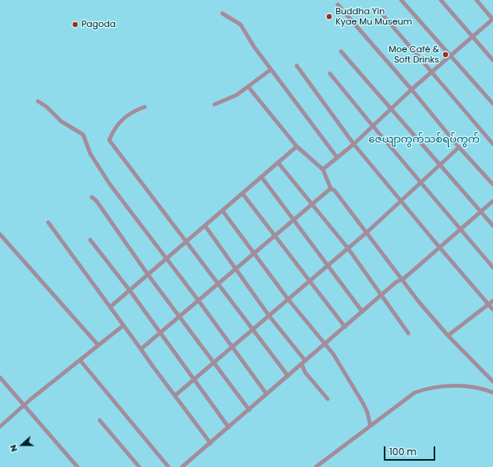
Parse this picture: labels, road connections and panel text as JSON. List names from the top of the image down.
{
  "districts": ["ဇေယျာကွက်သစ်ရပ်ကွက်"],
  "places": ["Buddha Yin Kyae Mu Museum", "Pagoda", "Moe Café & Soft Drinks"],
  "scale_bar": "100 m",
  "north": "left"
}
